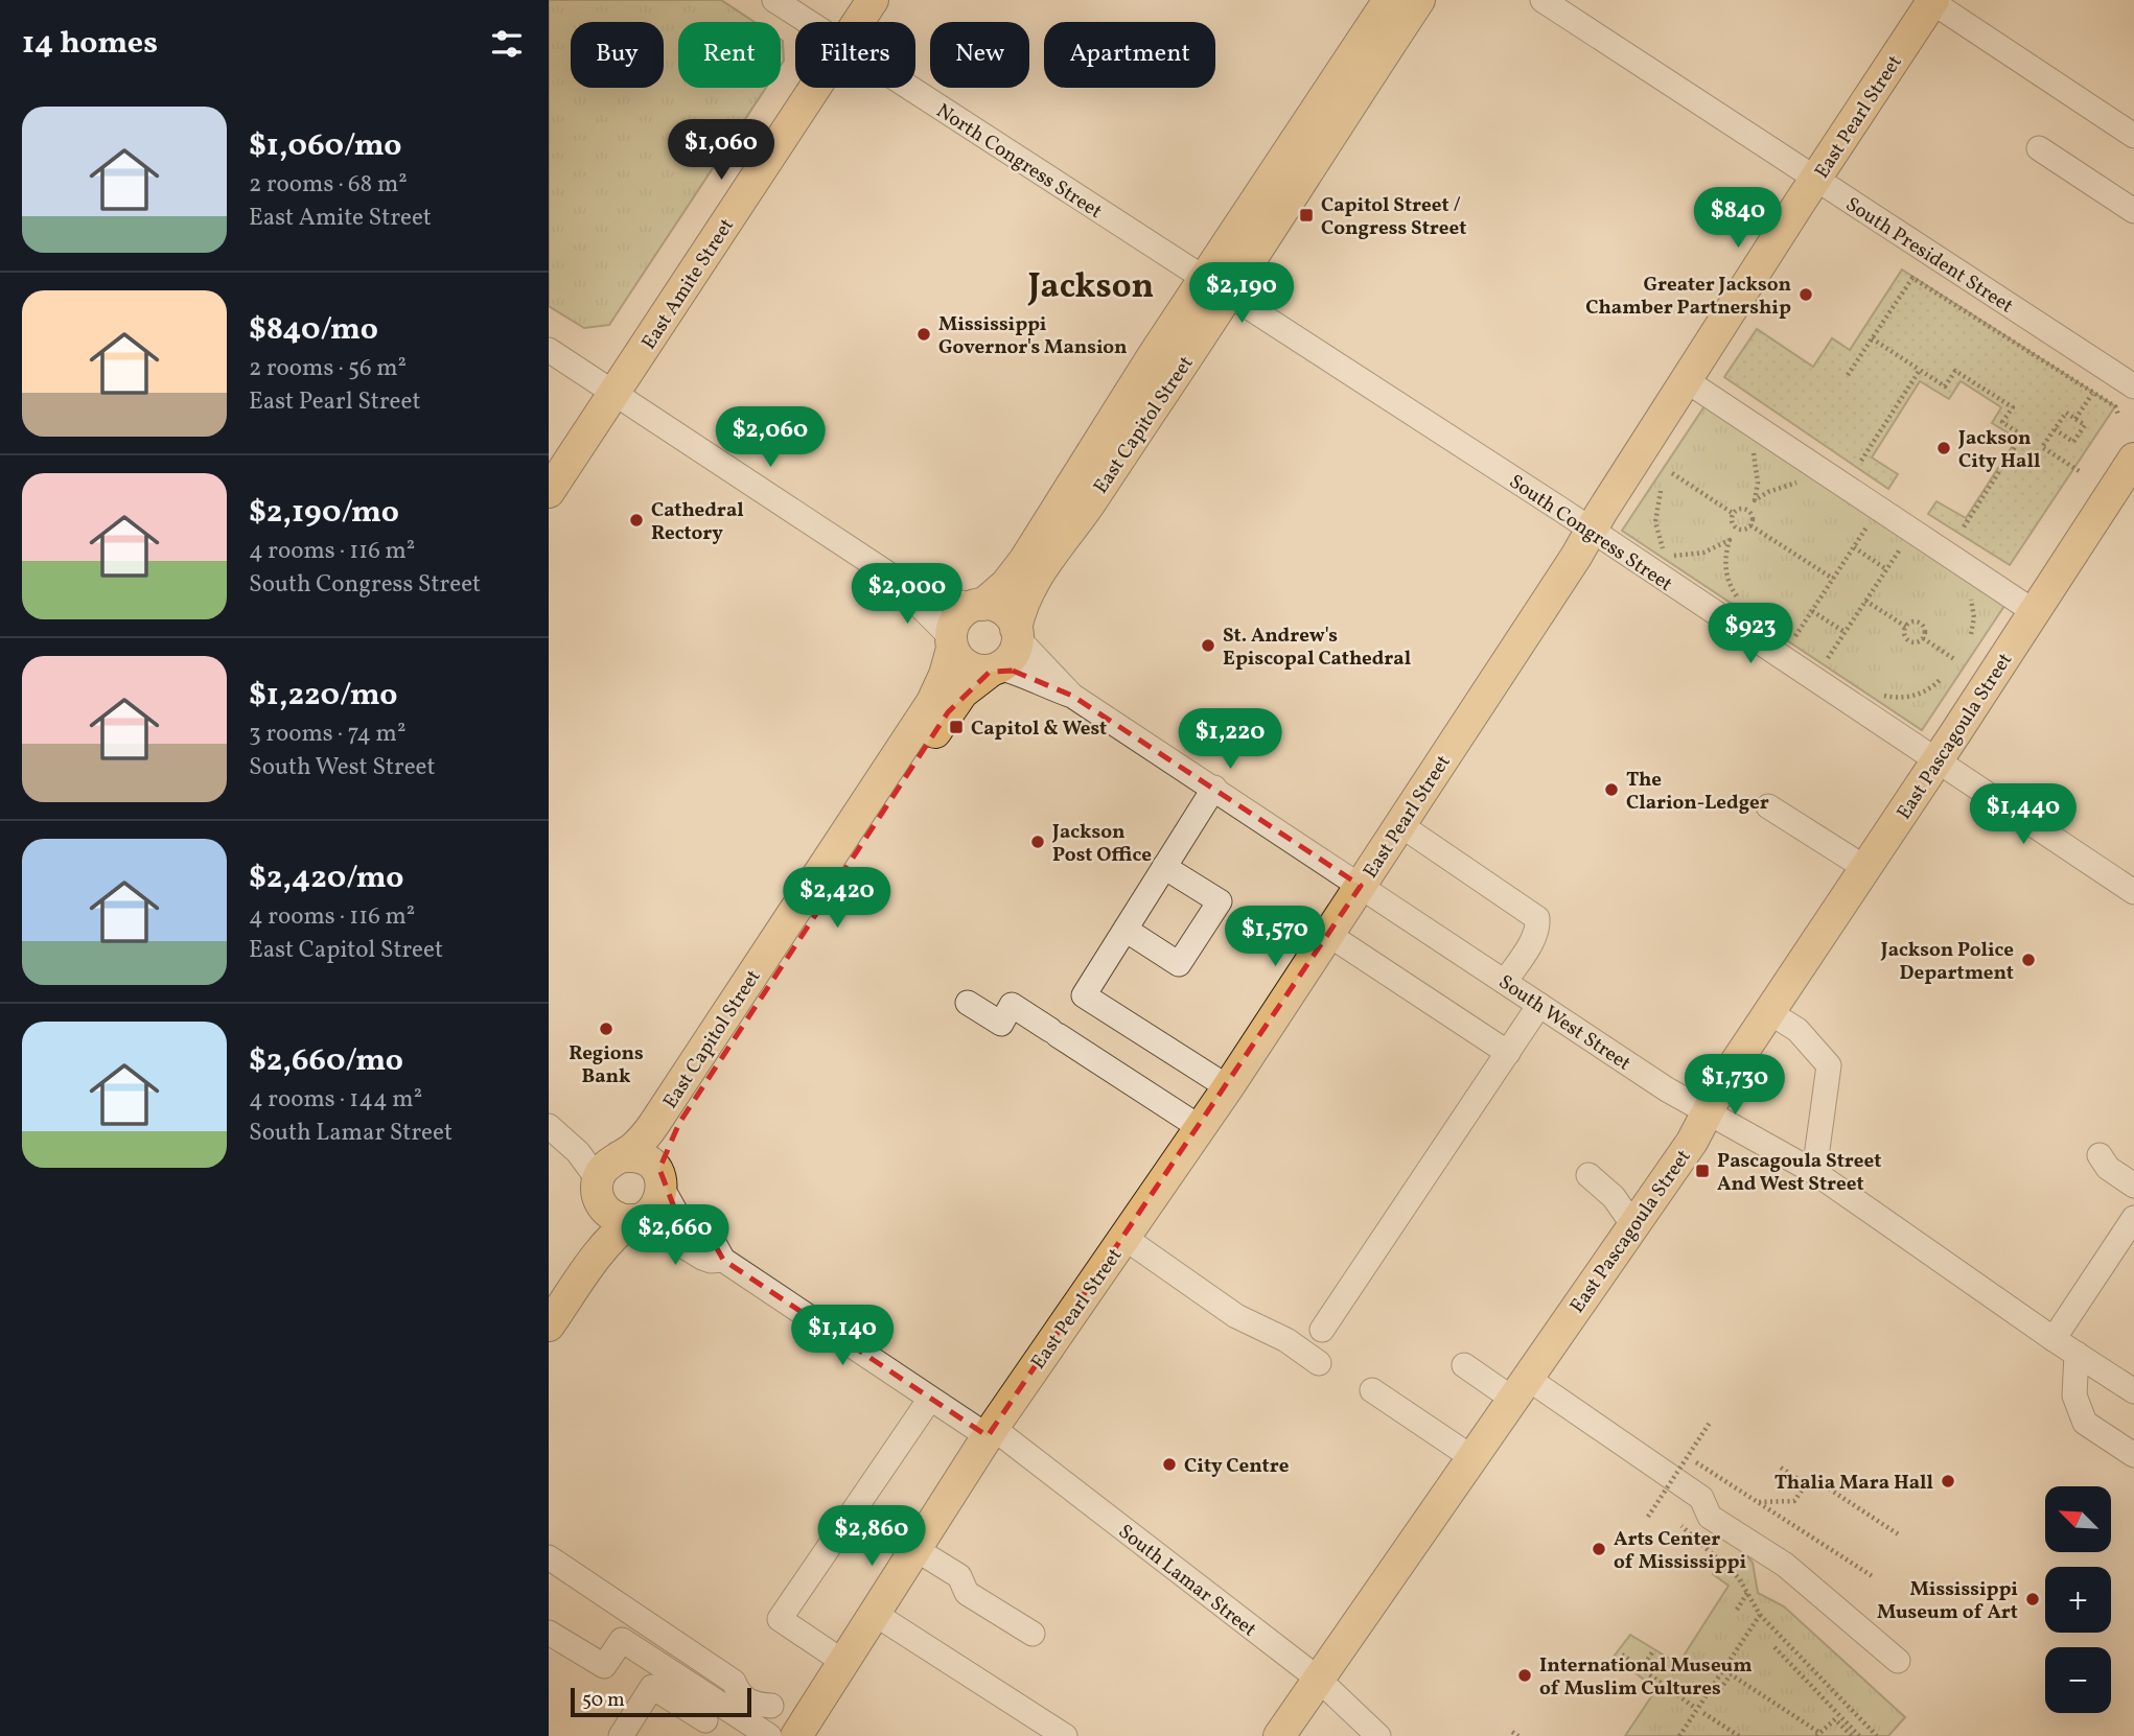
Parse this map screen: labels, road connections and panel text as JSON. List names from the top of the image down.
{
  "streets": {
    "main road": [
      "East Pearl Street",
      "East Amite Street",
      "East Capitol Street",
      "East Pascagoula Street"
    ],
    "street": [
      "North Congress Street",
      "South President Street",
      "South Congress Street",
      "South West Street",
      "South Lamar Street"
    ]
  },
  "crossings": [
    ["East Pearl Street", "South President Street"],
    ["East Pearl Street", "South Congress Street"],
    ["East Pearl Street", "South West Street"],
    ["East Pearl Street", "South Lamar Street"],
    ["North Congress Street", "East Capitol Street"],
    ["North Congress Street", "South Congress Street"],
    ["East Capitol Street", "South Congress Street"],
    ["East Capitol Street", "South West Street"],
    ["East Capitol Street", "South Lamar Street"],
    ["South Congress Street", "East Pascagoula Street"],
    ["East Pascagoula Street", "South West Street"],
    ["East Pascagoula Street", "South Lamar Street"]
  ],
  "districts": ["Jackson"],
  "places": {
    "transit": ["Capitol Street / Congress Street", "Capitol & West", "Pascagoula Street And West Street"],
    "other": [
      "Greater Jackson Chamber Partnership",
      "Mississippi Governor's Mansion",
      "Jackson City Hall",
      "Cathedral Rectory",
      "St. Andrew's Episcopal Cathedral",
      "The Clarion-Ledger",
      "Jackson Post Office",
      "Jackson Police Department",
      "Regions Bank",
      "City Centre",
      "Thalia Mara Hall",
      "Arts Center of Mississippi",
      "Mississippi Museum of Art",
      "International Museum of Muslim Cultures"
    ]
  },
  "scale_bar": "50 m",
  "north": "top left",
  "page": {
    "heading": "14 homes",
    "chip": [
      "Buy",
      "Rent",
      "Filters",
      "New",
      "Apartment"
    ],
    "list": [
      {
        "name": "$1,060/mo",
        "note": "2 rooms · 68 m² · East Amite Street"
      },
      {
        "name": "$840/mo",
        "note": "2 rooms · 56 m² · East Pearl Street"
      },
      {
        "name": "$2,190/mo",
        "note": "4 rooms · 116 m² · South Congress Street"
      },
      {
        "name": "$1,220/mo",
        "note": "3 rooms · 74 m² · South West Street"
      },
      {
        "name": "$2,420/mo",
        "note": "4 rooms · 116 m² · East Capitol Street"
      },
      {
        "name": "$2,660/mo",
        "note": "4 rooms · 144 m² · South Lamar Street"
      }
    ],
    "price": [
      "$1,060",
      "$840",
      "$2,190",
      "$2,060",
      "$2,000",
      "$923",
      "$1,220",
      "$1,440",
      "$2,420",
      "$1,570",
      "$1,730",
      "$2,660",
      "$1,140",
      "$2,860"
    ],
    "map_buttons": ["+", "−"],
    "scale": "50 m"
  }
}
